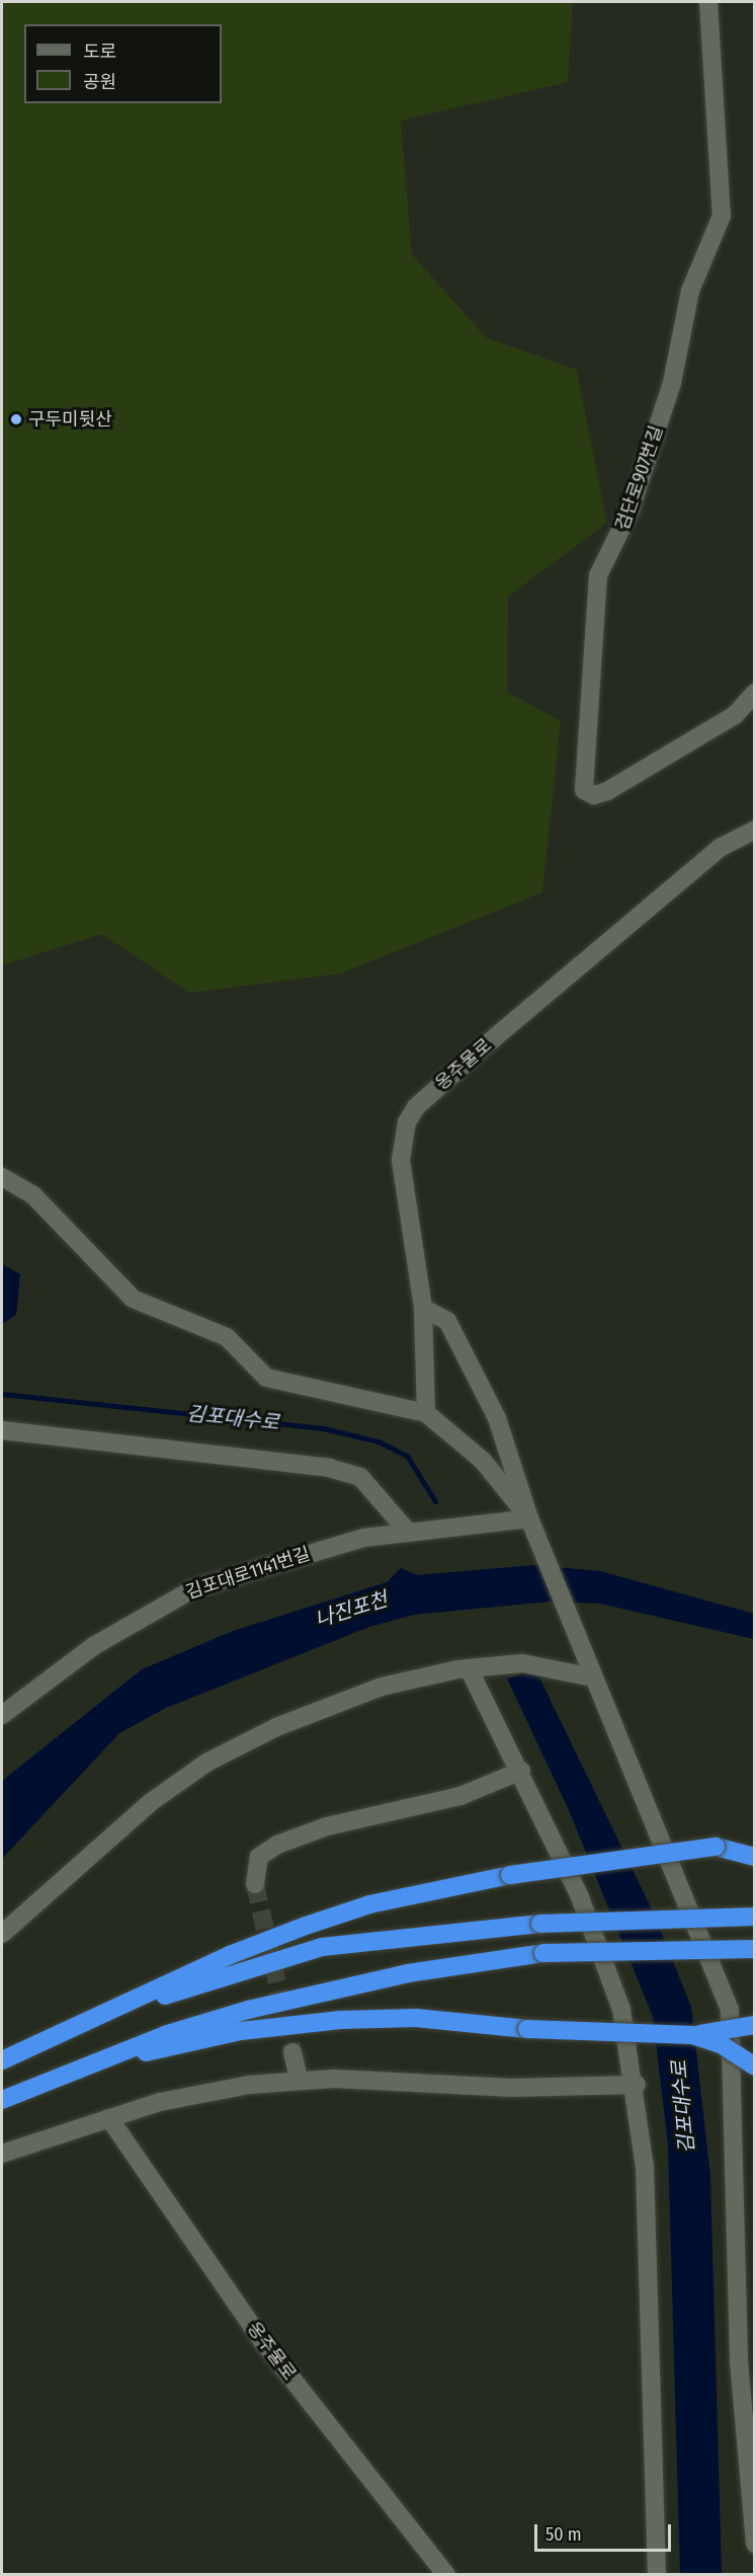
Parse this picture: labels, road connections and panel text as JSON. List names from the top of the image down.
{
  "streets": {
    "lane": ["검단로907번길", "옹주물로", "김포대로1141번길"]
  },
  "water": ["김포대수로", "나진포천"],
  "places": ["구두미뒷산"],
  "legend": ["도로", "공원"],
  "scale_bar": "50 m"
}
